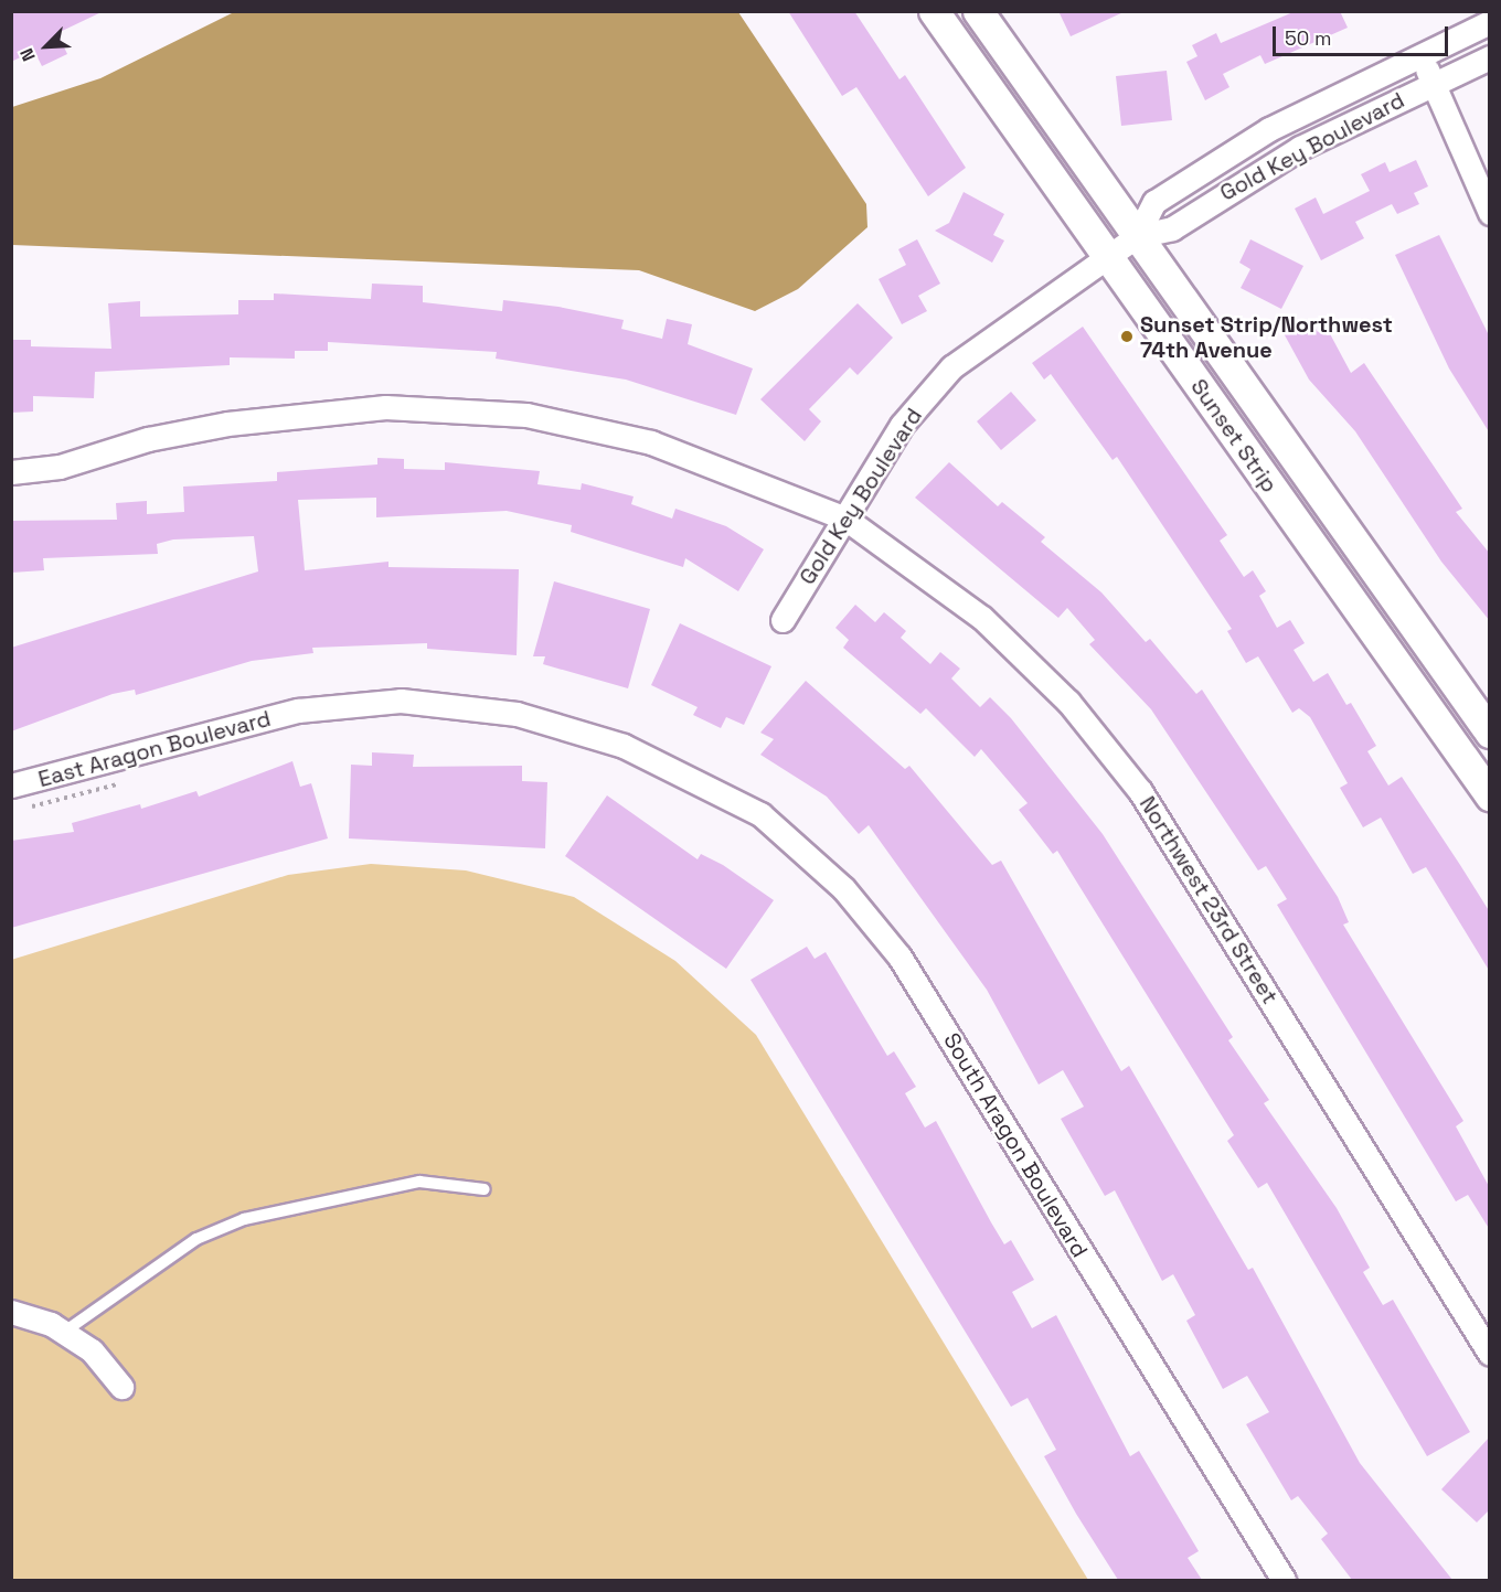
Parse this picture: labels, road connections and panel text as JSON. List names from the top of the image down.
{
  "streets": {
    "street": [
      "Gold Key Boulevard",
      "Sunset Strip",
      "East Aragon Boulevard",
      "Northwest 23rd Street",
      "South Aragon Boulevard"
    ]
  },
  "crossings": [
    ["Gold Key Boulevard", "Sunset Strip"],
    ["Gold Key Boulevard", "Northwest 23rd Street"],
    ["East Aragon Boulevard", "South Aragon Boulevard"]
  ],
  "places": ["Sunset Strip/Northwest 74th Avenue"],
  "scale_bar": "50 m",
  "north": "bottom left"
}
